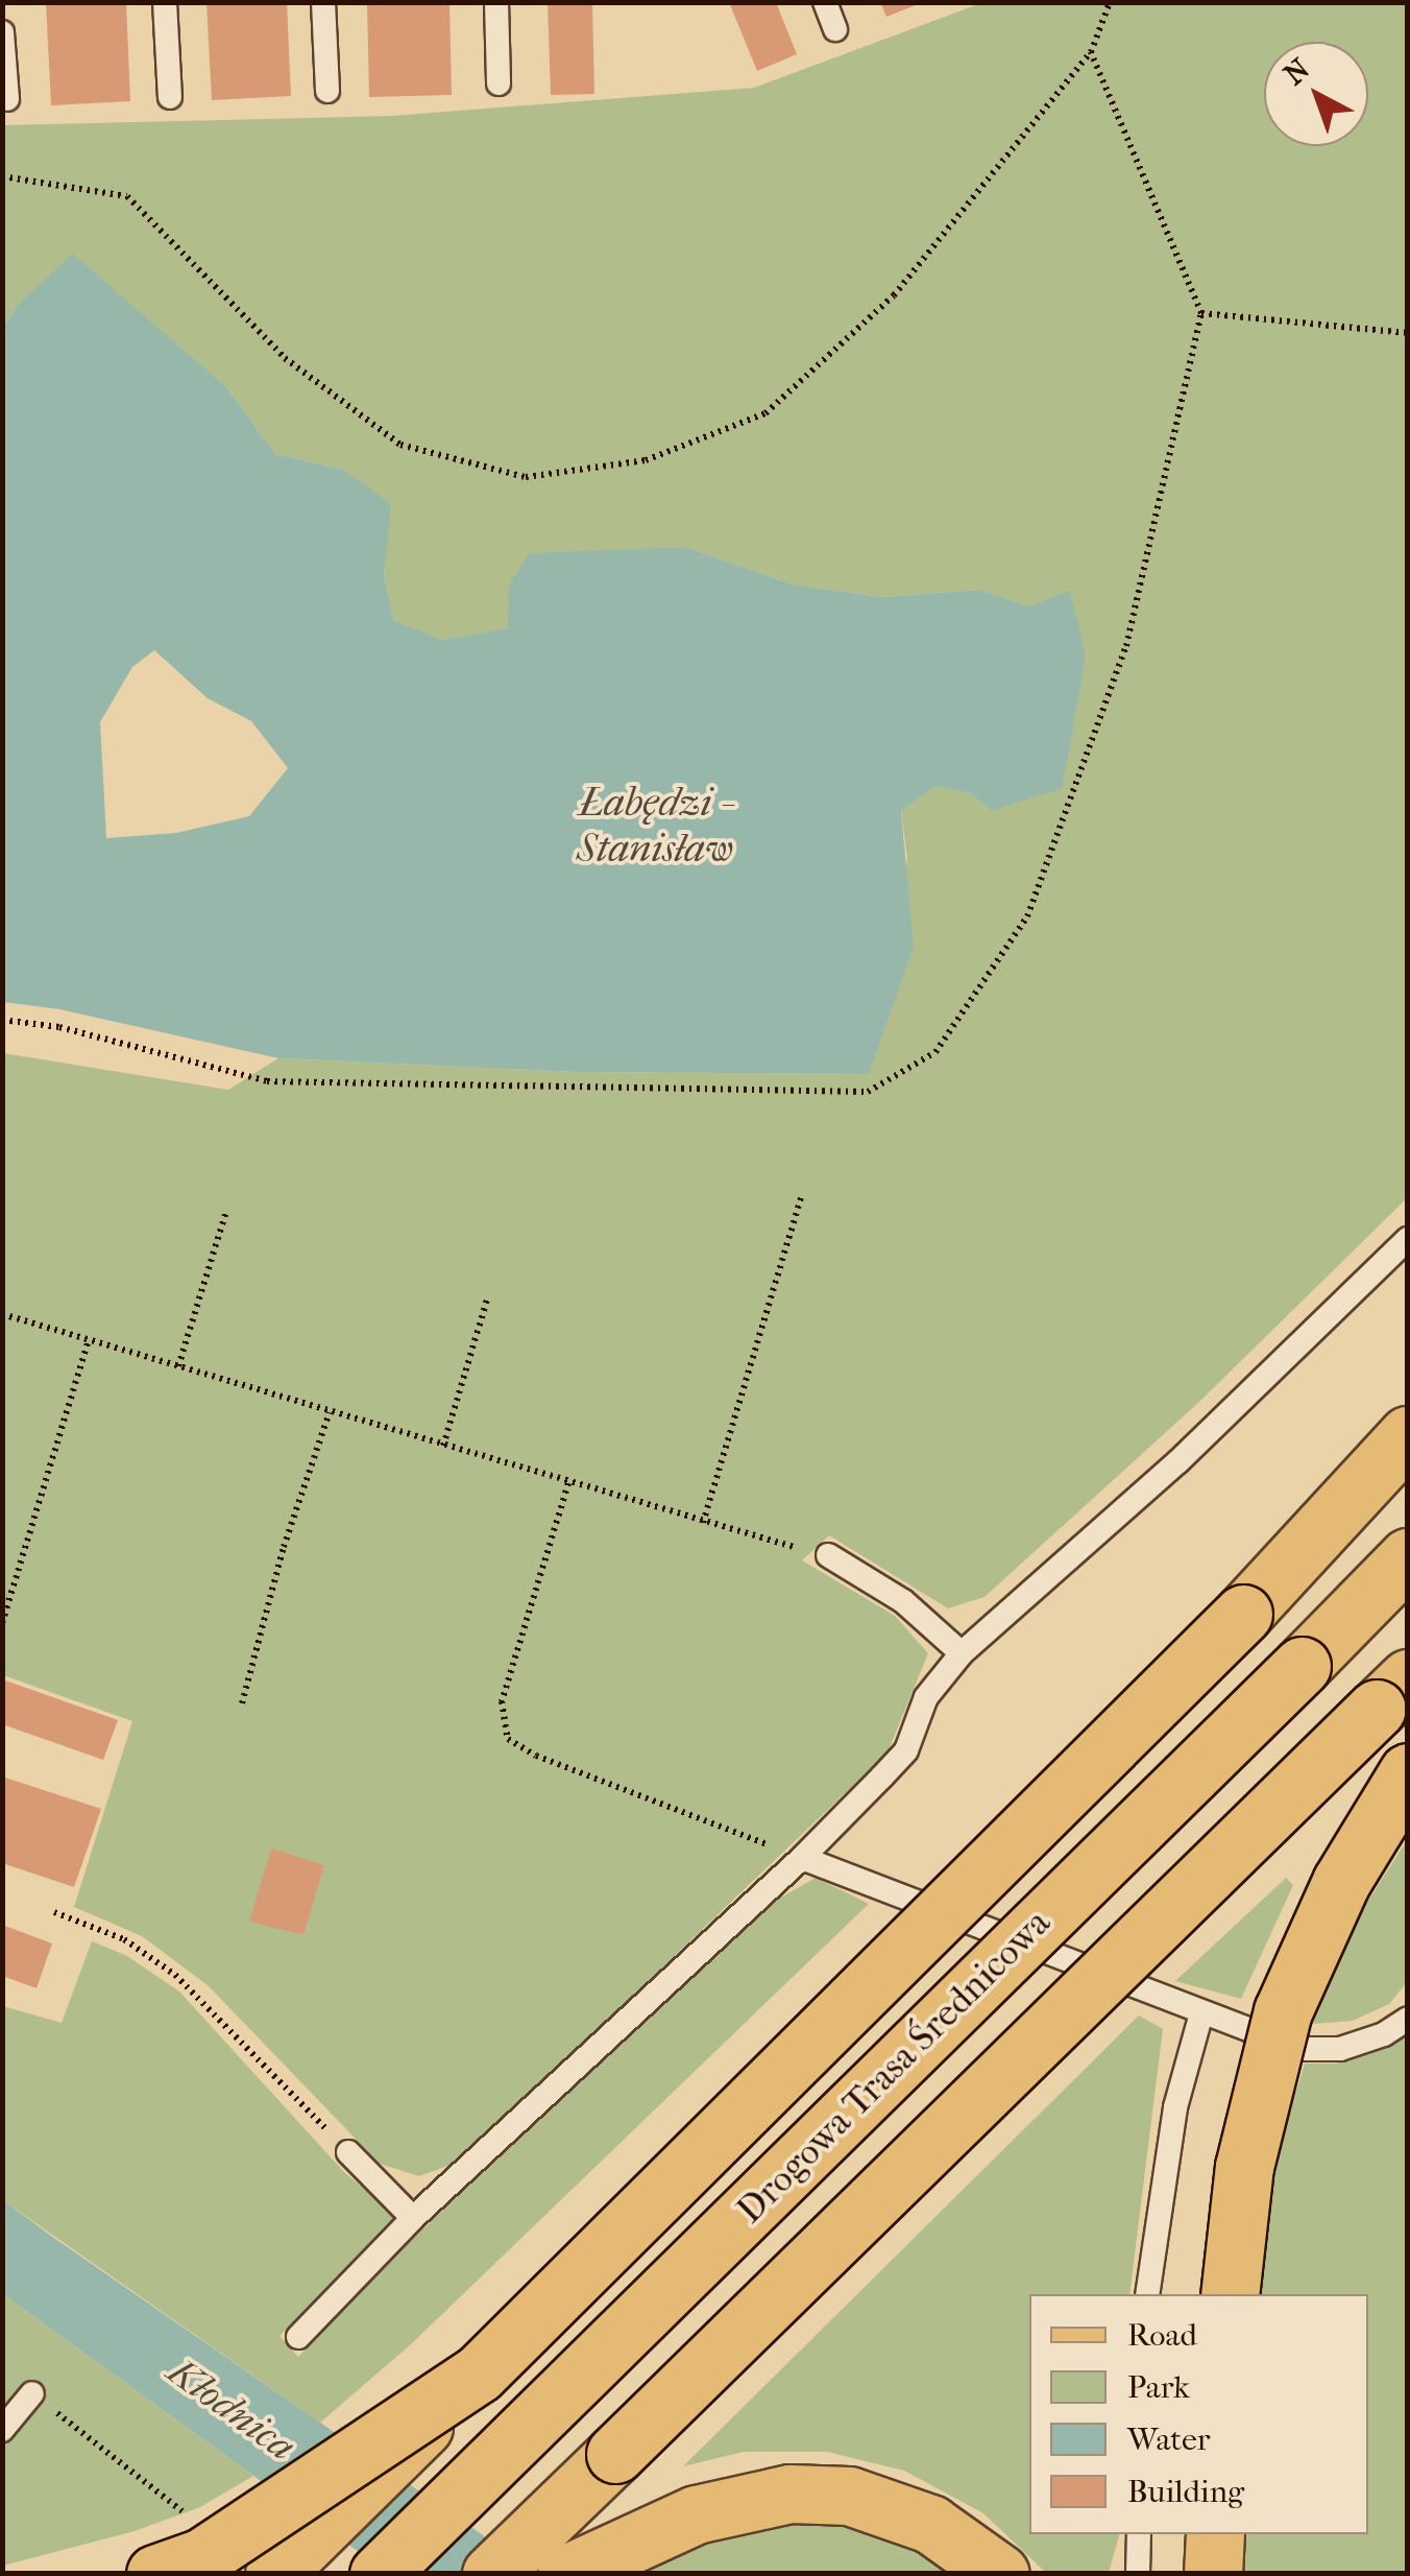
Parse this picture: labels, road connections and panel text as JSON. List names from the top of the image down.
{
  "streets": {
    "main road": ["Drogowa Trasa Średnicowa"]
  },
  "water": ["Łabędzi - Stanisław", "Kłodnica"],
  "legend": [
    "Road",
    "Park",
    "Water",
    "Building"
  ],
  "north": "top left"
}
